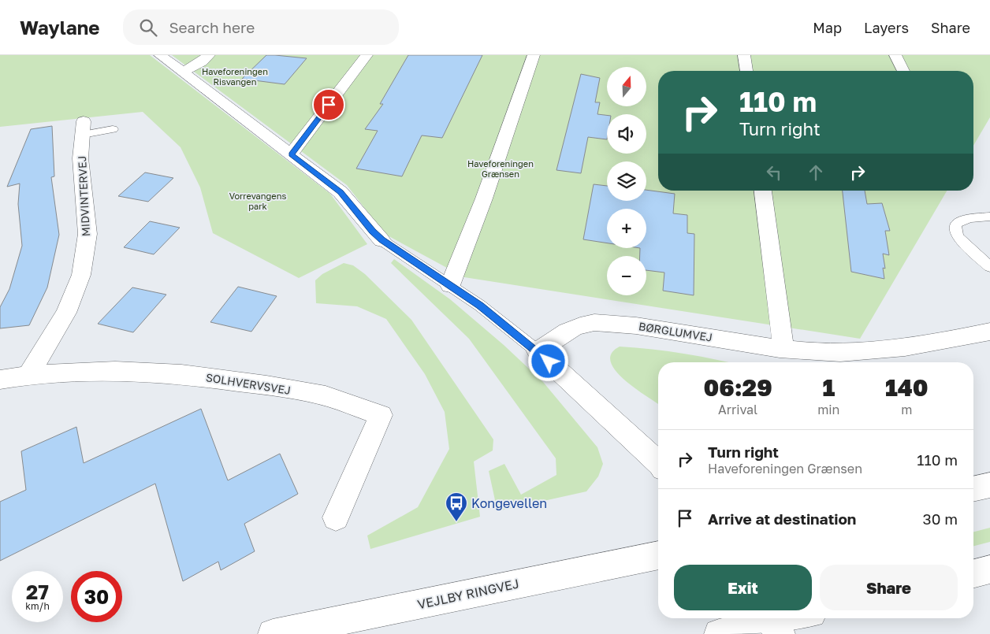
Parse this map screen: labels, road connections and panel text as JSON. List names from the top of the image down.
{
  "streets": {
    "street": [
      "MIDVINTERVEJ",
      "BØRGLUMVEJ",
      "SOLHVERVSVEJ",
      "VEJLBY RINGVEJ"
    ]
  },
  "crossings": [
    ["MIDVINTERVEJ", "SOLHVERVSVEJ"]
  ],
  "parks": ["Haveforeningen Risvangen", "Haveforeningen Grænsen", "Vorrevangens park"],
  "places": {
    "bus stop": ["Kongevellen"]
  },
  "north": "top",
  "page": {
    "header": "Waylane",
    "search": "Search here",
    "nav": ["Map", "Layers", "Share"],
    "map_buttons": ["+", "−"],
    "turn": ["110 m", "Turn right"],
    "eta": [
      "06:29",
      "Arrival",
      "1",
      "min",
      "140",
      "m"
    ],
    "list": [
      {
        "name": "Turn right",
        "note": "Haveforeningen Grænsen",
        "value": "110 m"
      },
      {
        "name": "Arrive at destination",
        "value": "30 m"
      }
    ],
    "buttons": ["Exit", "Share"],
    "speed": "27 km/h",
    "limit": "30"
  }
}
